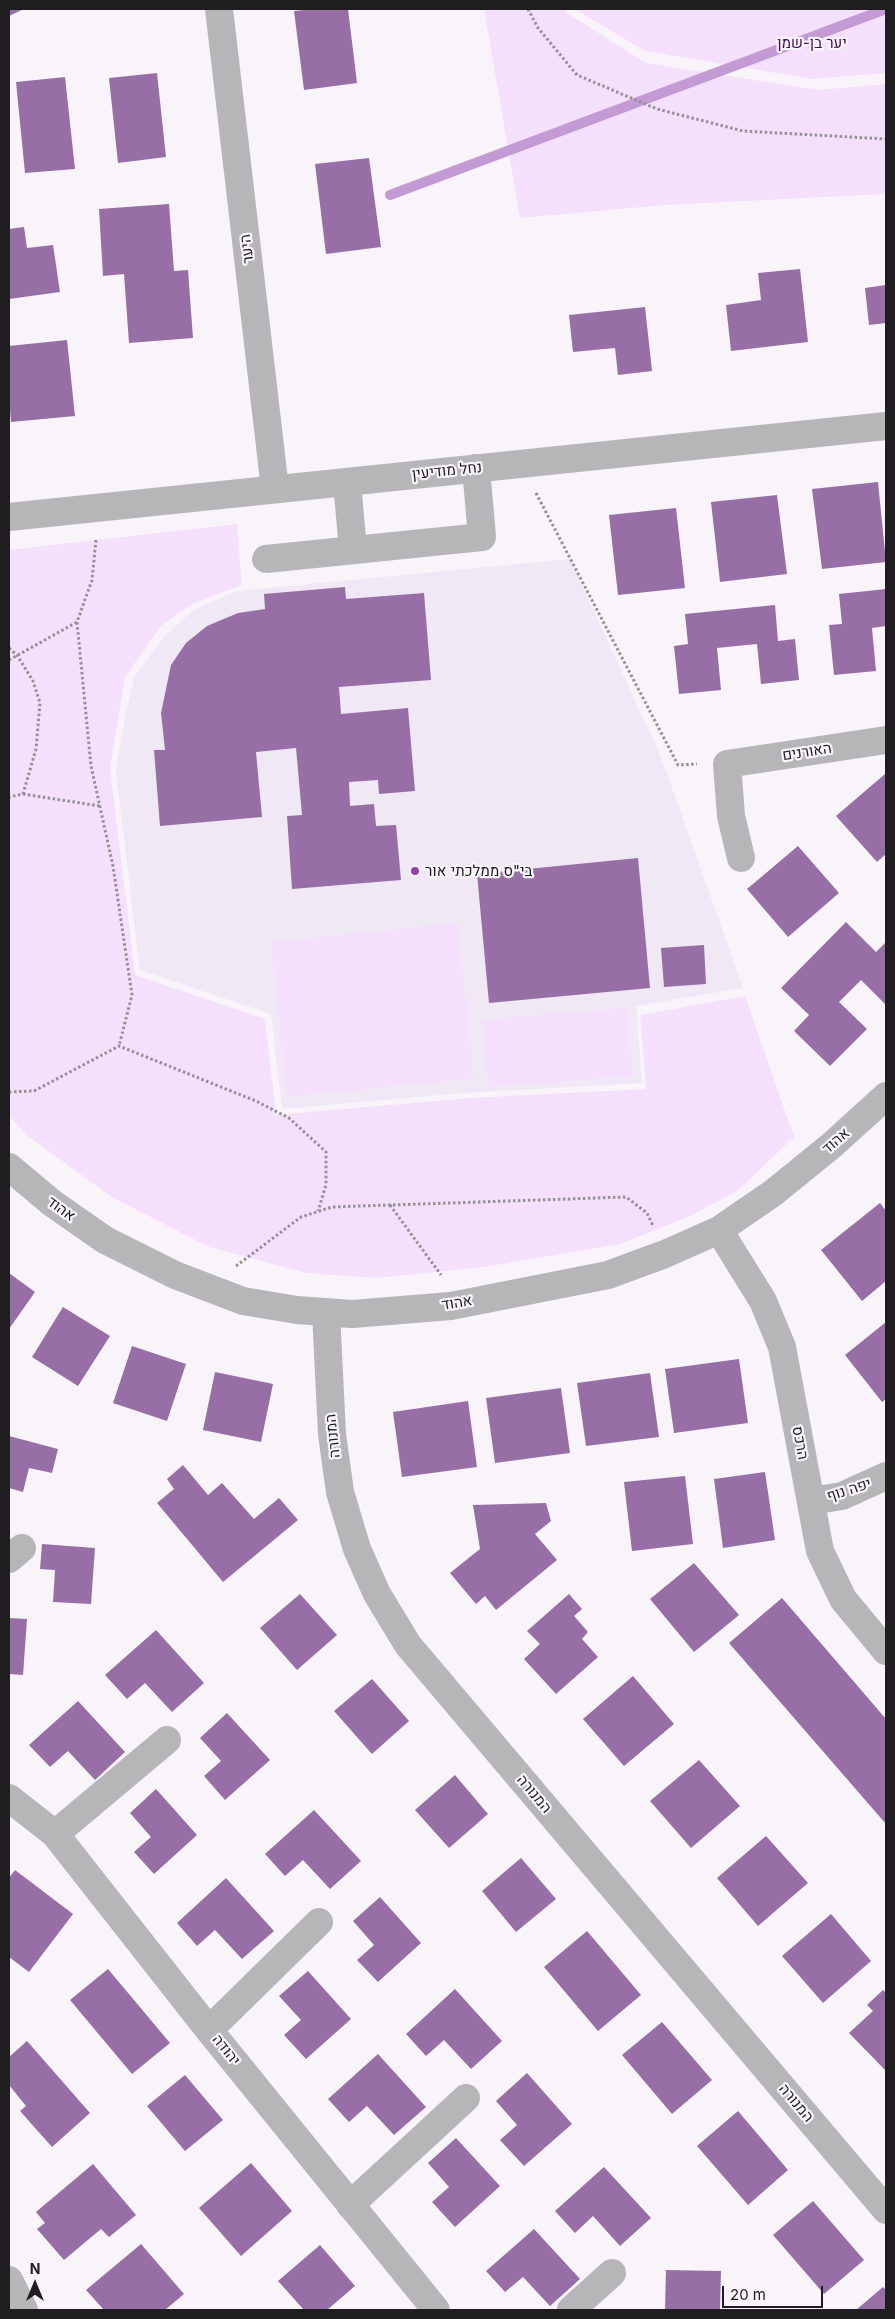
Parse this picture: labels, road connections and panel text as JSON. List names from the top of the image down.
{
  "streets": {
    "street": [
      "היער",
      "נחל מודיעין",
      "האורנים",
      "אהוד",
      "המנורה",
      "הרכס",
      "יפה נוף",
      "יהודה"
    ]
  },
  "crossings": [
    ["היער", "נחל מודיעין"],
    ["אהוד", "המנורה"],
    ["אהוד", "הרכס"],
    ["הרכס", "יפה נוף"]
  ],
  "parks": ["יער בן-שמן"],
  "places": ["בי\"ס ממלכתי אור"],
  "scale_bar": "20 m",
  "north": "top"
}
